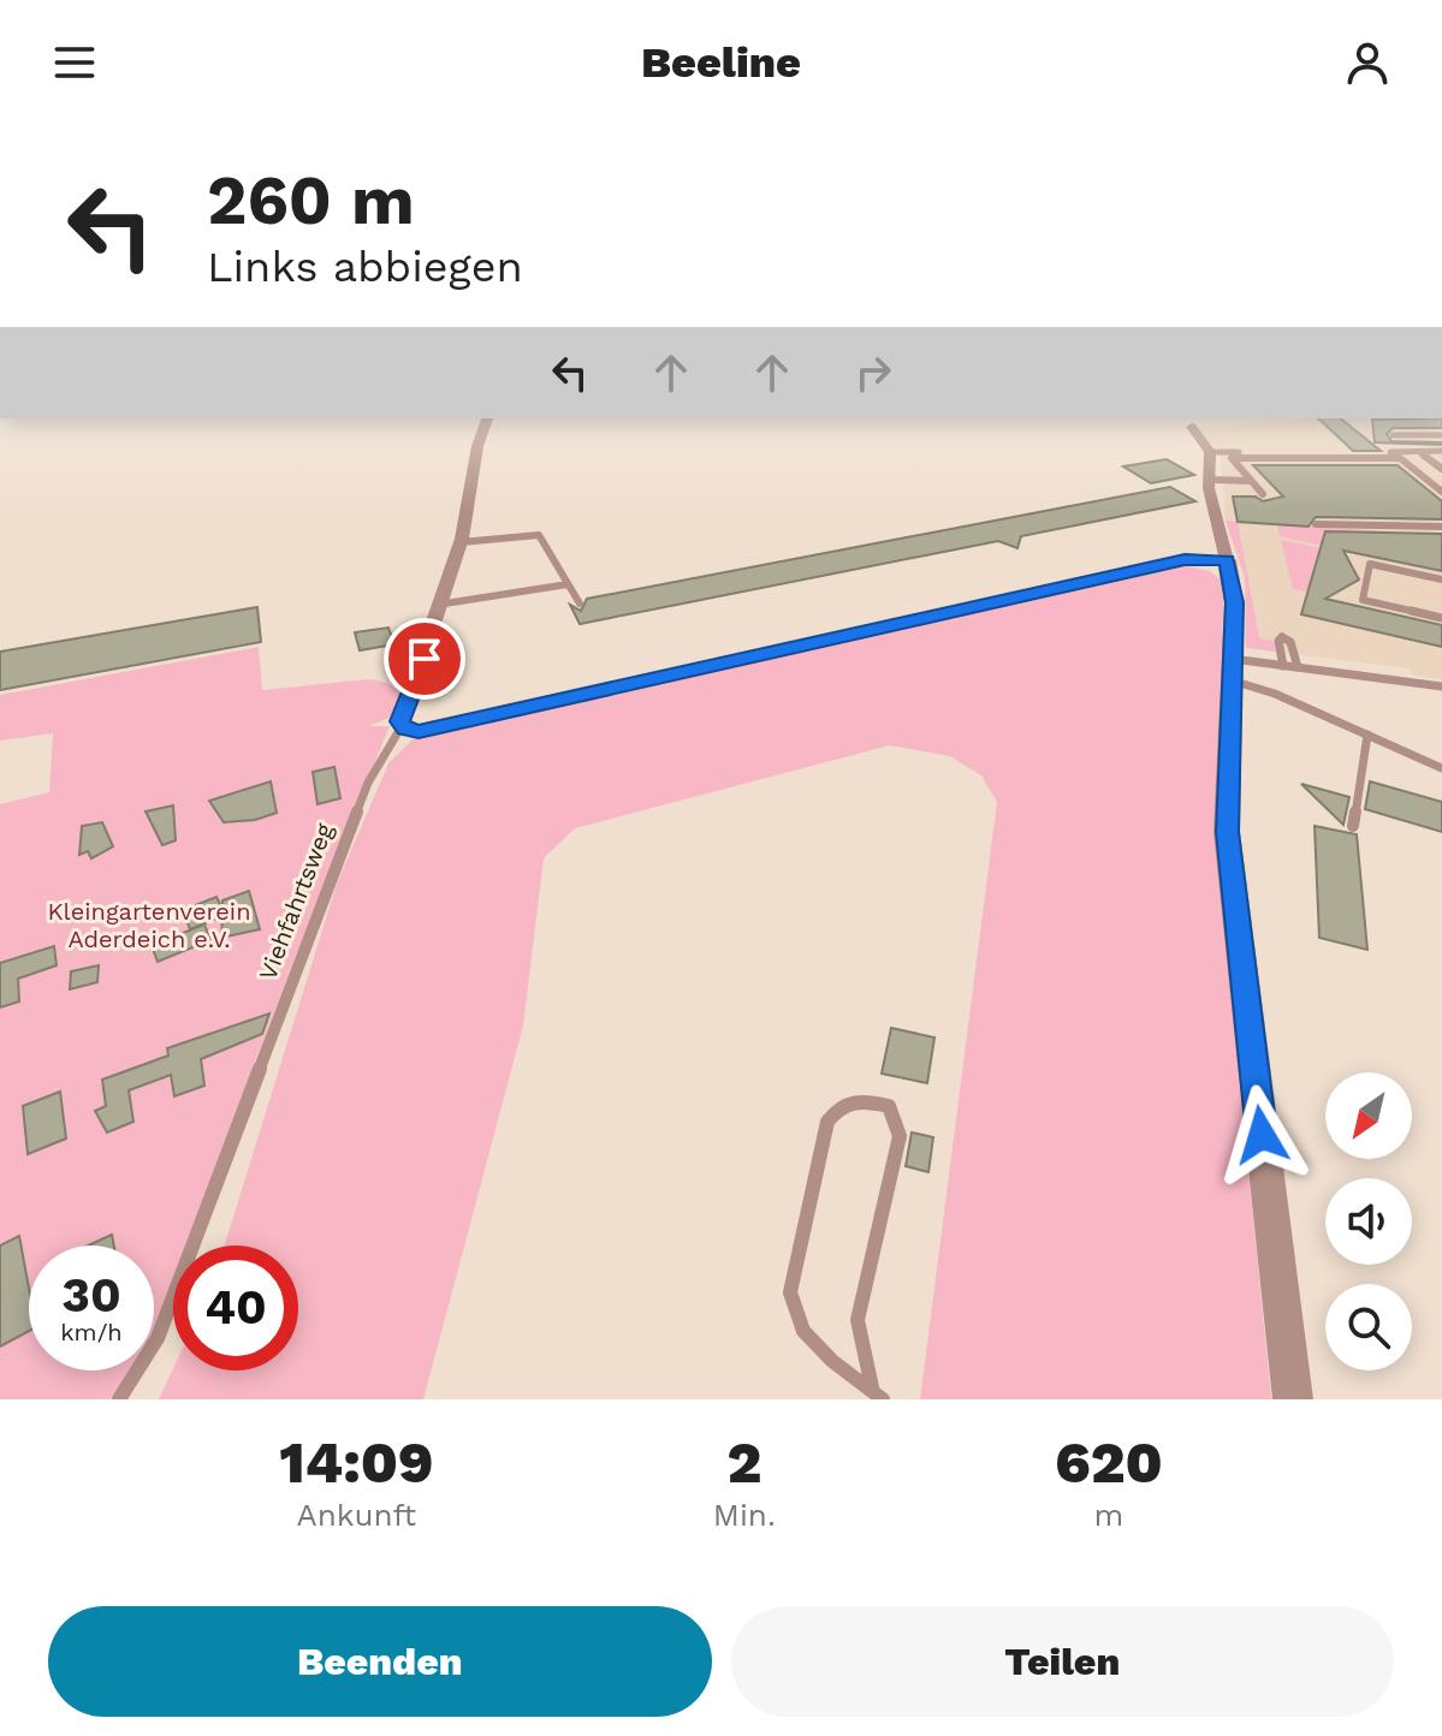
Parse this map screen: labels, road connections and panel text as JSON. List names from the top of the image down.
{
  "streets": {
    "street": ["Viehfahrtsweg"]
  },
  "parks": ["Kleingartenverein Aderdeich e.V."],
  "north": "bottom left",
  "page": {
    "header": "Beeline",
    "turn": ["260 m", "Links abbiegen"],
    "speed": "30 km/h",
    "limit": "40",
    "eta": [
      "14:09",
      "Ankunft",
      "2",
      "Min.",
      "620",
      "m"
    ],
    "buttons": ["Beenden", "Teilen"]
  }
}
